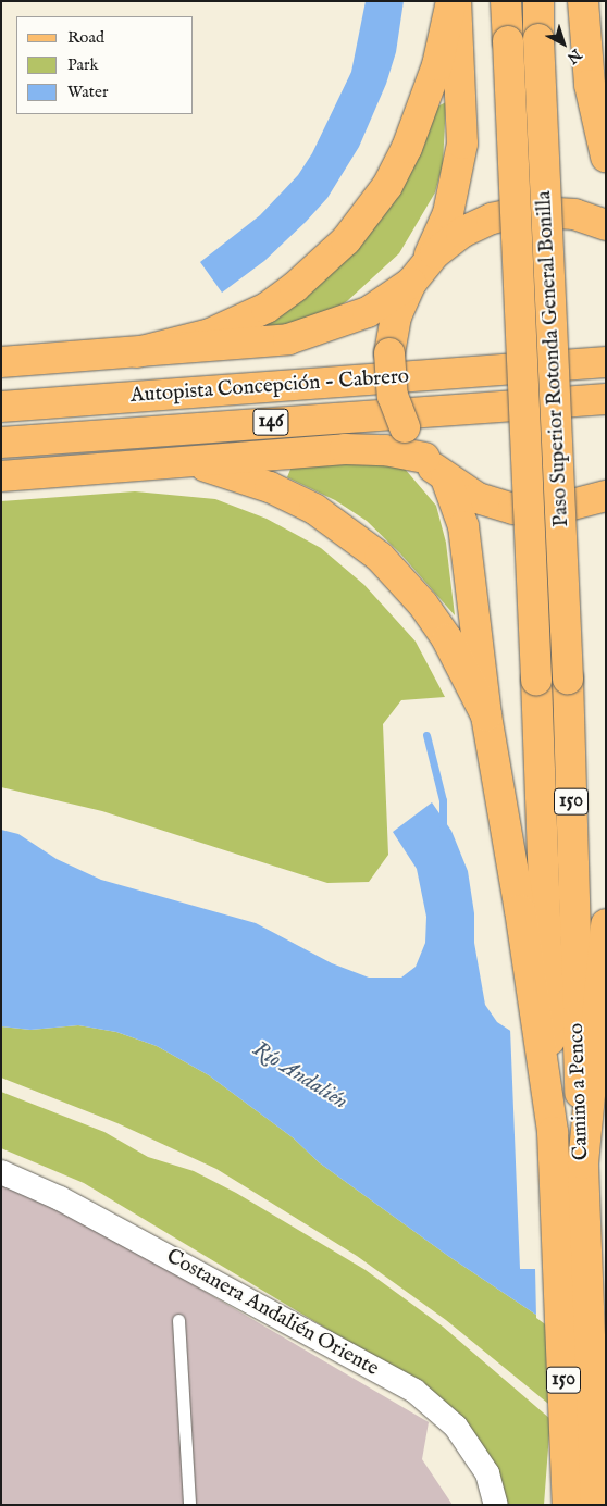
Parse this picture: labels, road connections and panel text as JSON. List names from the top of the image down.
{
  "streets": {
    "main road": [
      "Paso Superior Rotonda General Bonilla",
      "Autopista Concepción - Cabrero",
      "146",
      "150",
      "Camino a Penco"
    ],
    "street": ["Costanera Andalién Oriente"]
  },
  "crossings": [
    ["Paso Superior Rotonda General Bonilla", "Camino a Penco"]
  ],
  "water": ["Río Andalién"],
  "legend": ["Road", "Park", "Water"],
  "north": "bottom right"
}
